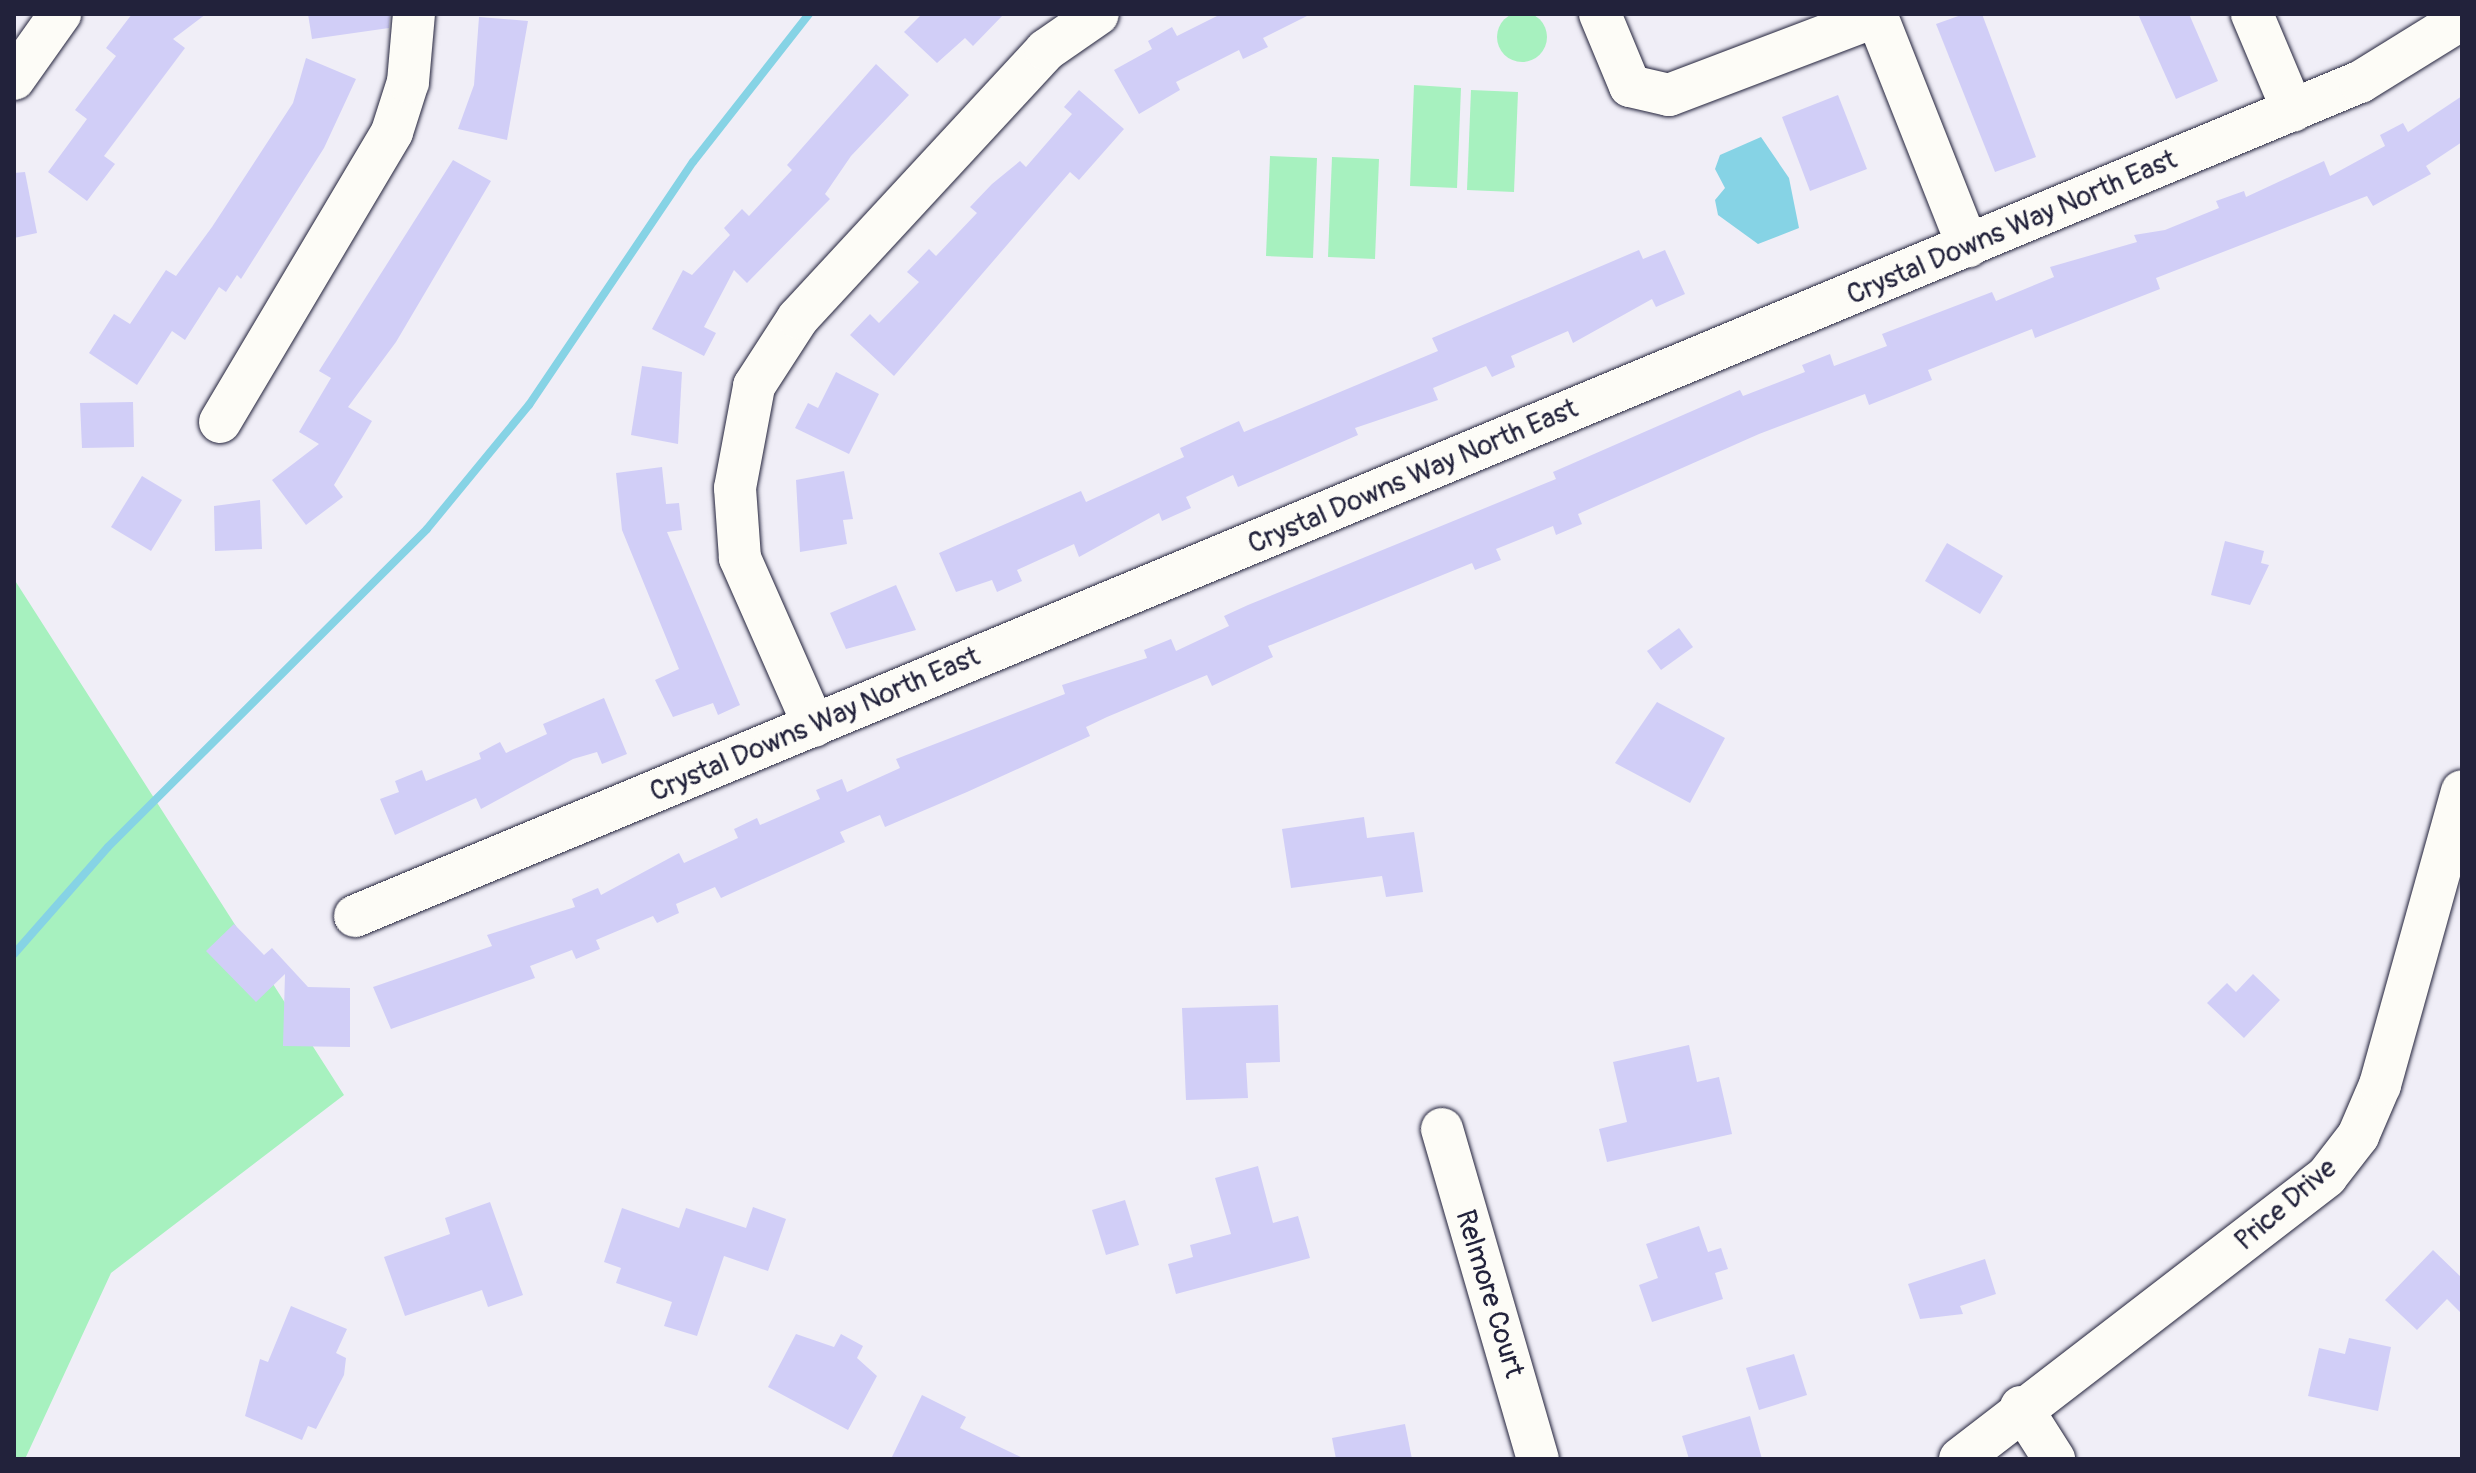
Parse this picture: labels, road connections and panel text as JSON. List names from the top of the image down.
{
  "streets": {
    "street": ["Crystal Downs Way North East", "Price Drive", "Relmore Court"]
  }
}
